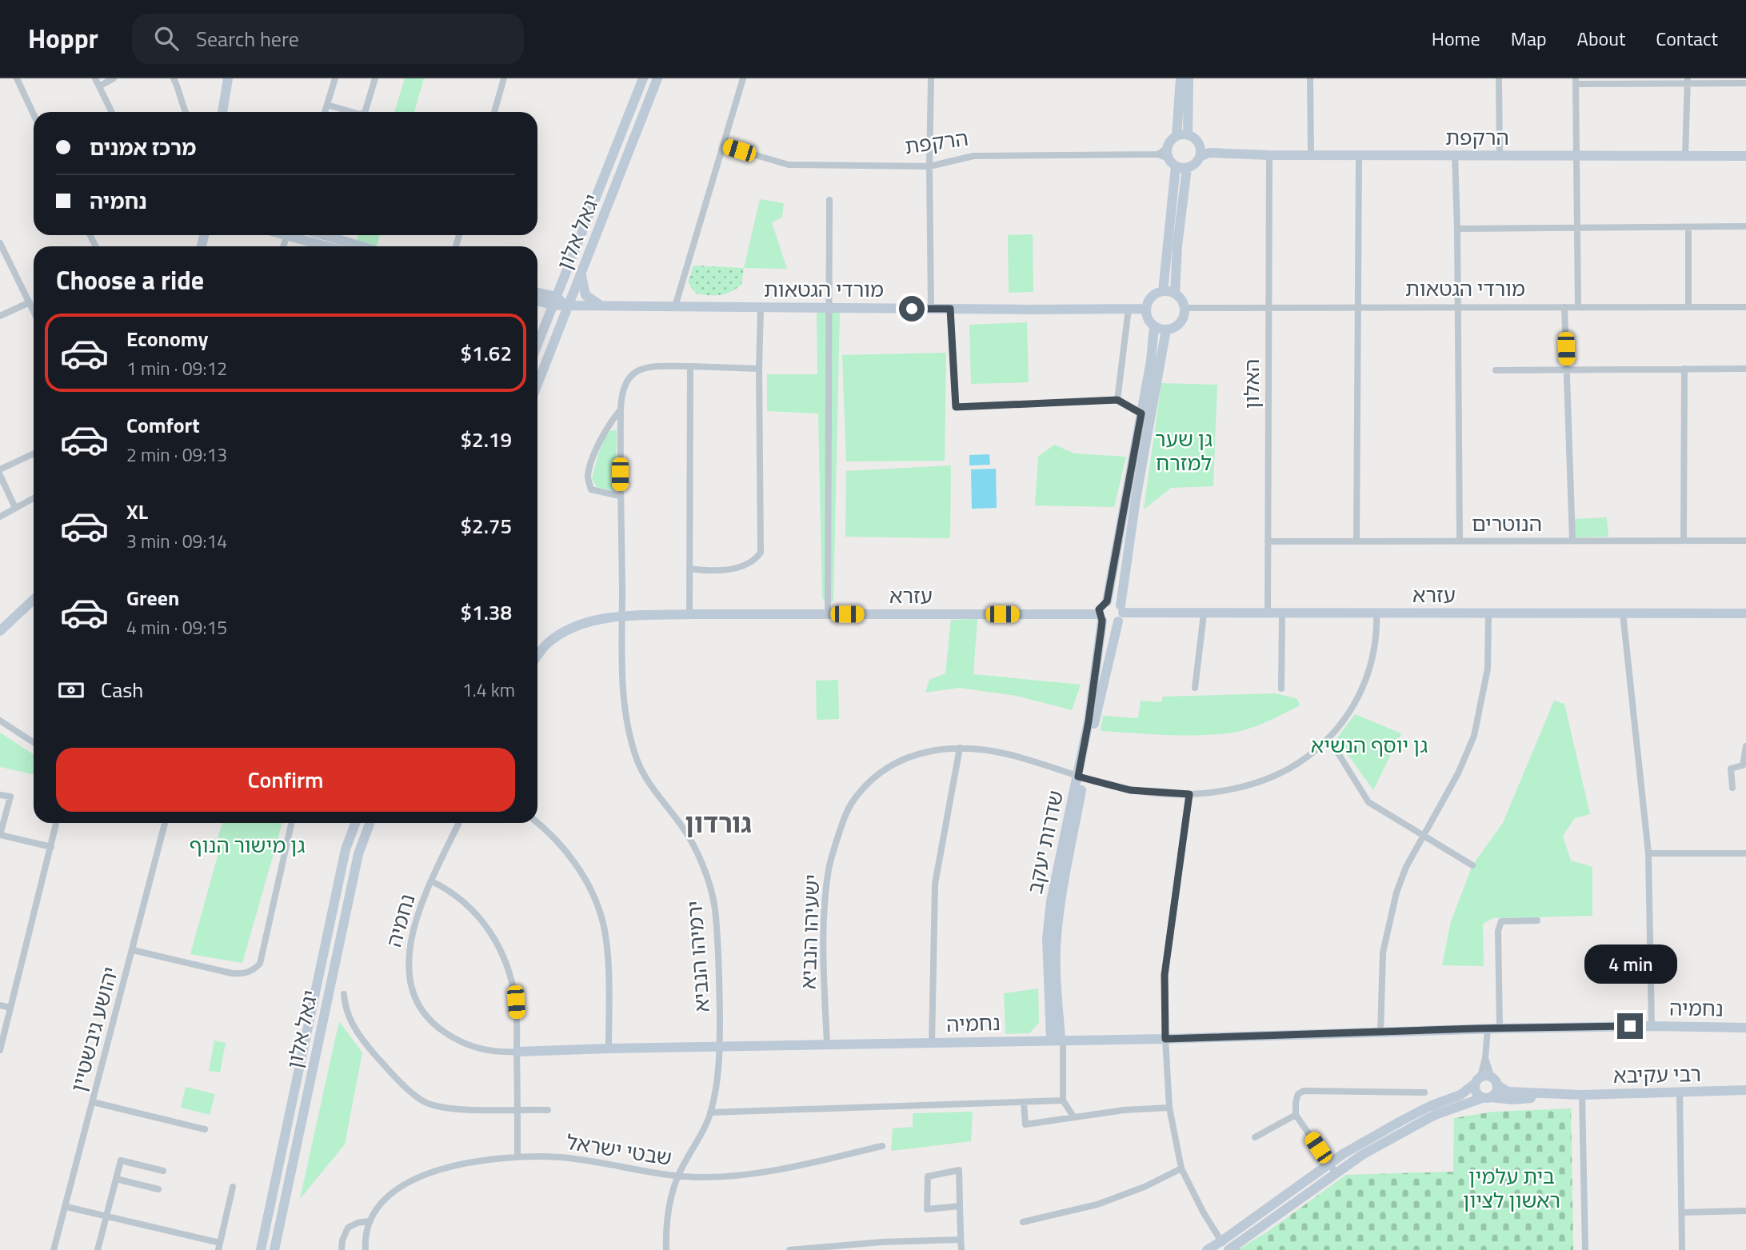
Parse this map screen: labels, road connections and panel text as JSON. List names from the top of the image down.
{
  "streets": {
    "street": [
      "הרקפת",
      "יגאל אלון",
      "מורדי הגטאות",
      "האלון",
      "הנוטרים",
      "עזרא",
      "שדרות יעקב",
      "נחמיה",
      "ישעיהו הנביא",
      "ירמיהו הנביא",
      "יהושע גיבשטיין",
      "רבי עקיבא",
      "שבטי ישראל"
    ]
  },
  "crossings": [
    ["הרקפת", "האלון"],
    ["יגאל אלון", "מורדי הגטאות"],
    ["מורדי הגטאות", "האלון"],
    ["מורדי הגטאות", "שדרות יעקב"],
    ["האלון", "הנוטרים"],
    ["האלון", "עזרא"],
    ["עזרא", "שדרות יעקב"],
    ["עזרא", "ישעיהו הנביא"],
    ["עזרא", "ירמיהו הנביא"],
    ["שדרות יעקב", "נחמיה"],
    ["שדרות יעקב", "ישעיהו הנביא"],
    ["נחמיה", "ישעיהו הנביא"],
    ["נחמיה", "ירמיהו הנביא"],
    ["ירמיהו הנביא", "שבטי ישראל"]
  ],
  "districts": ["גורדון"],
  "parks": [
    "גן שער למזרח",
    "גן יוסף הנשיא",
    "גן מישור הנוף",
    "בית עלמין ראשון לציון"
  ],
  "page": {
    "header": "Hoppr",
    "search": "Search here",
    "nav": [
      "Home",
      "Map",
      "About",
      "Contact"
    ],
    "banner": ["מרכז אמנים", "נחמיה"],
    "heading": "Choose a ride",
    "list": [
      {
        "name": "Economy",
        "note": "1 min · 09:12",
        "value": "$1.62"
      },
      {
        "name": "Comfort",
        "note": "2 min · 09:13",
        "value": "$2.19"
      },
      {
        "name": "XL",
        "note": "3 min · 09:14",
        "value": "$2.75"
      },
      {
        "name": "Green",
        "note": "4 min · 09:15",
        "value": "$1.38"
      }
    ],
    "pay": ["Cash", "1.4 km"],
    "buttons": "Confirm",
    "bubble": "4 min"
  }
}
